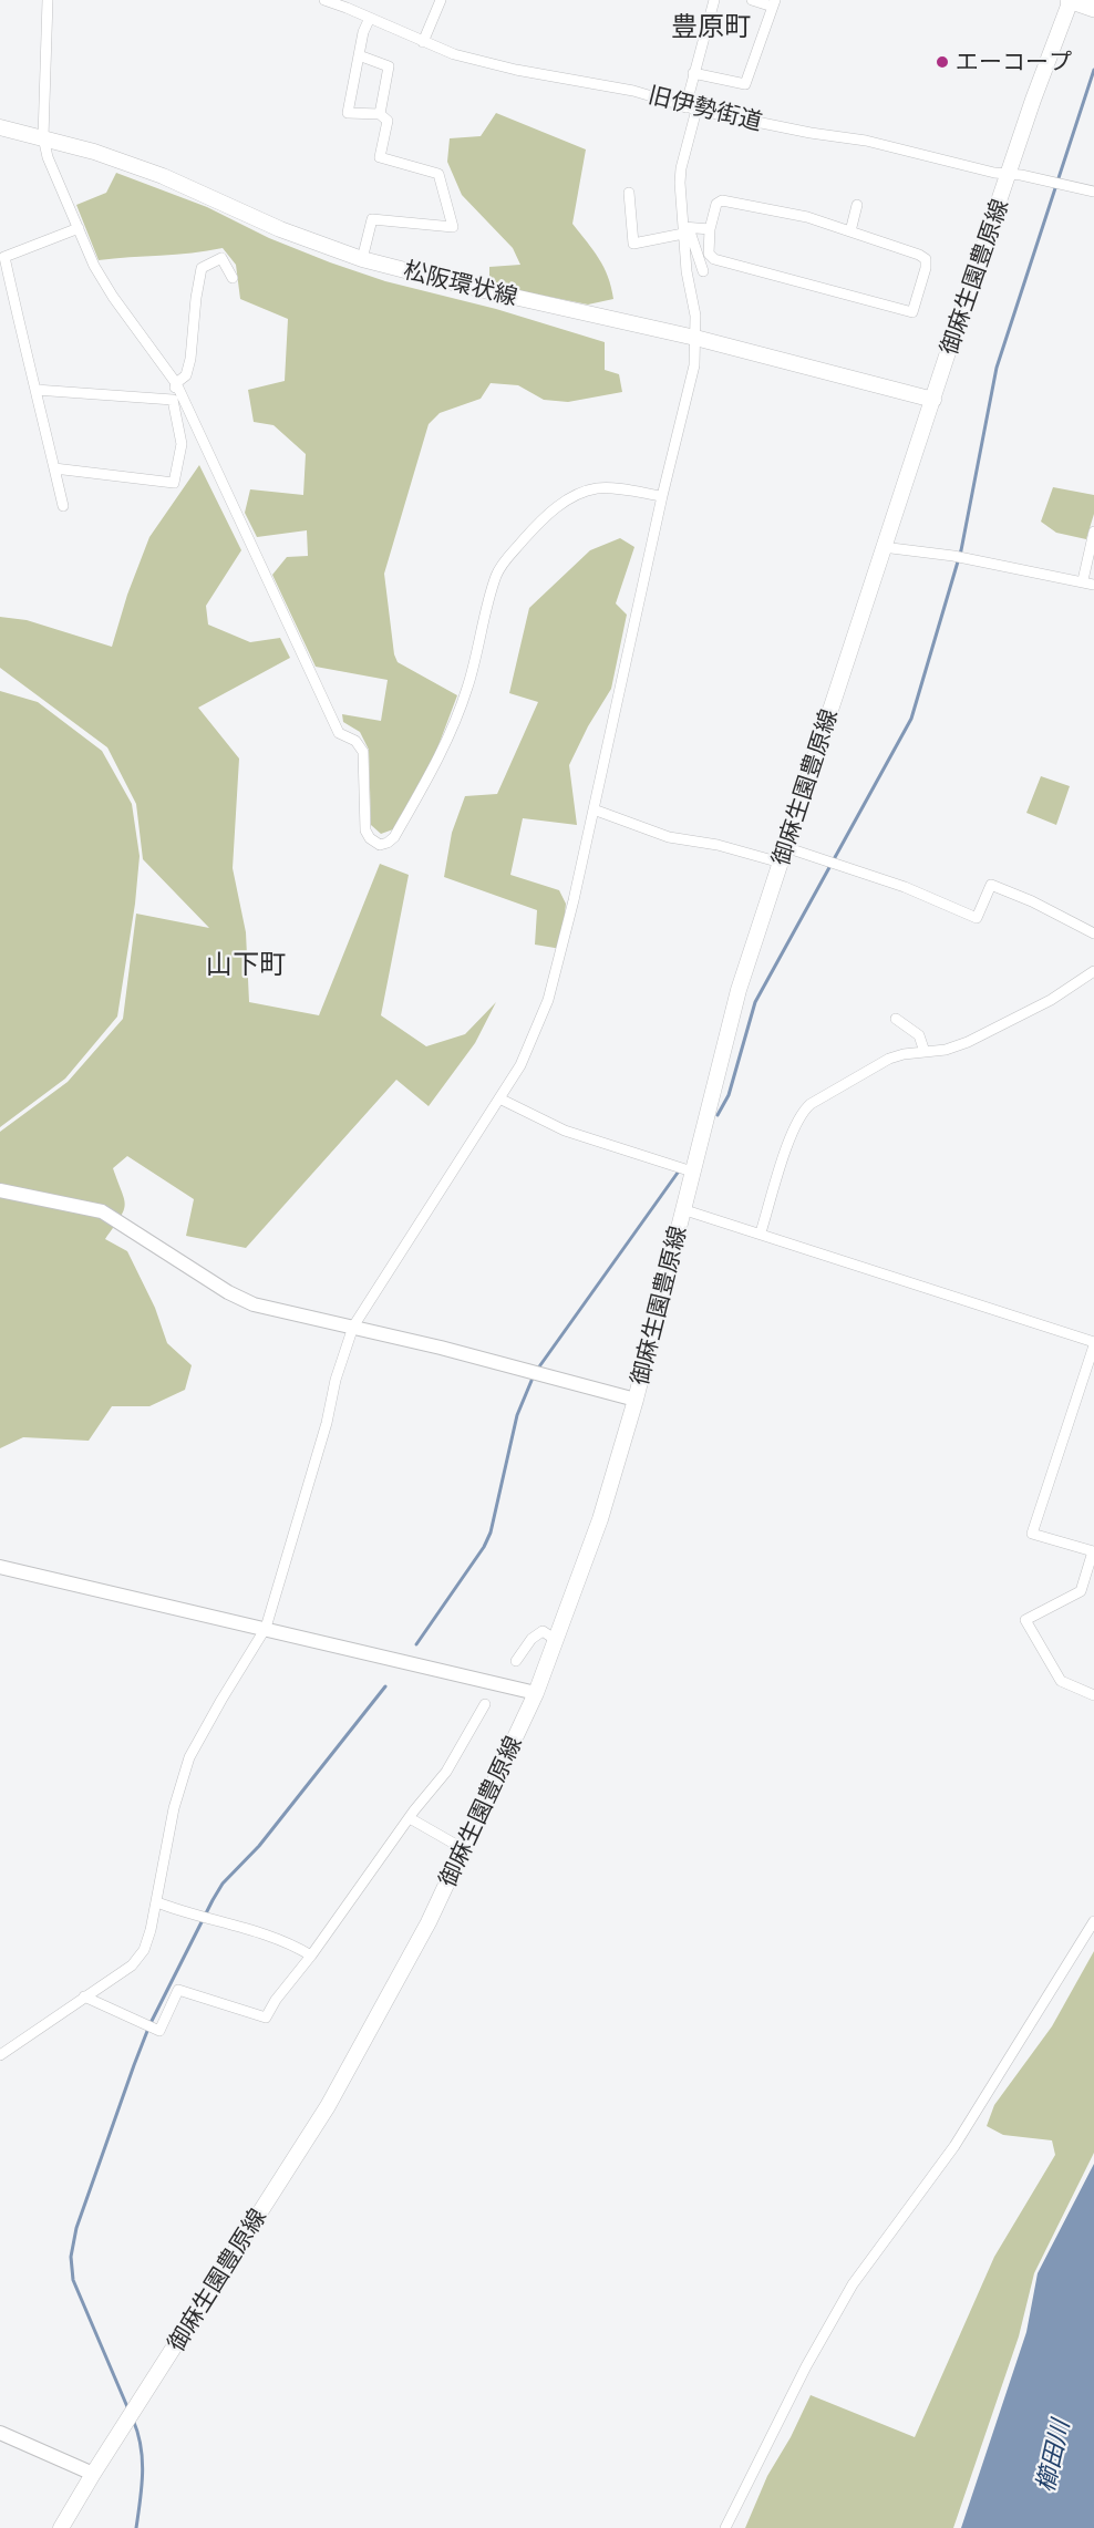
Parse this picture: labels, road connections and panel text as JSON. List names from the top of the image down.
{
  "streets": {
    "main road": ["御麻生園豊原線", "松阪環状線"],
    "street": ["旧伊勢街道"]
  },
  "crossings": [
    ["旧伊勢街道", "御麻生園豊原線"],
    ["御麻生園豊原線", "松阪環状線"]
  ],
  "districts": ["豊原町", "山下町"],
  "water": ["櫛田川"],
  "places": ["エーコープ"]
}
